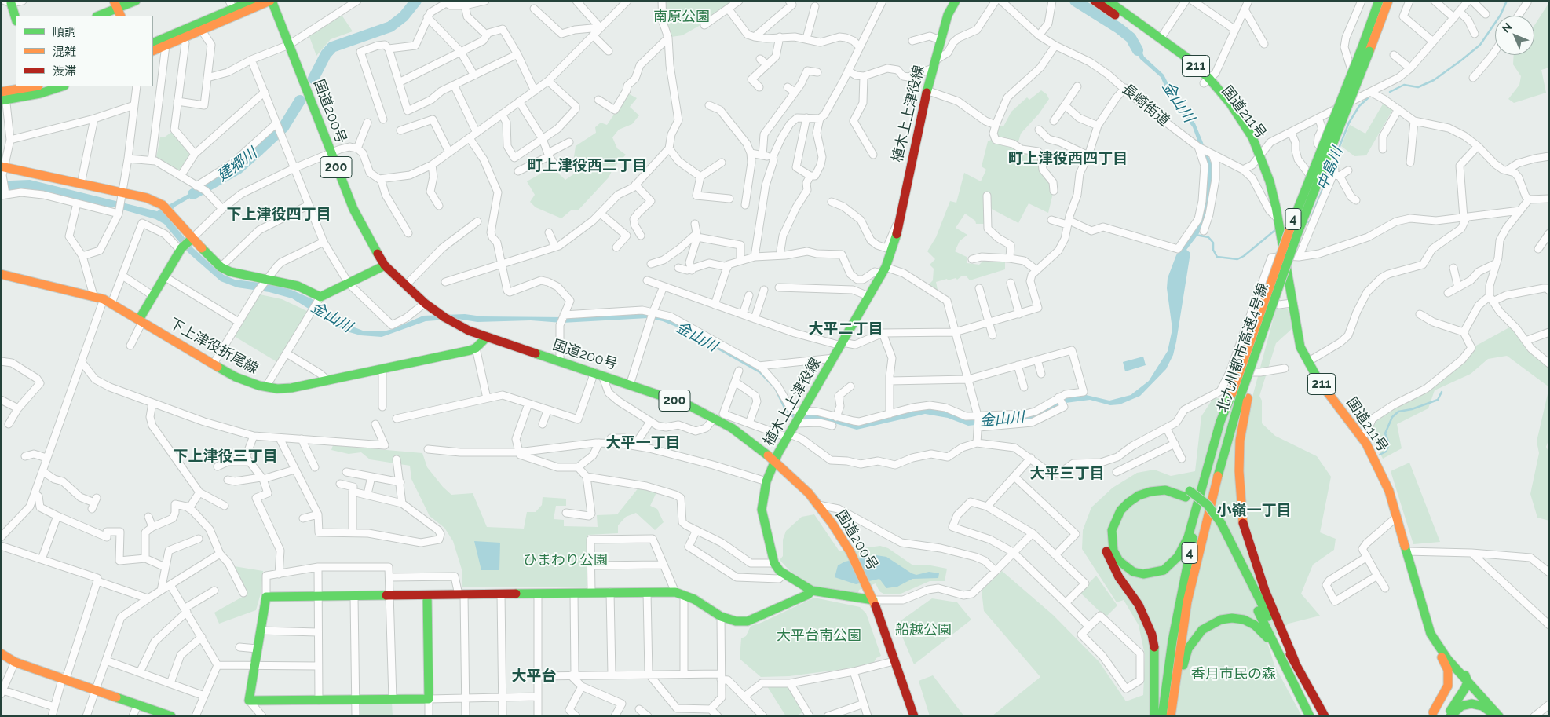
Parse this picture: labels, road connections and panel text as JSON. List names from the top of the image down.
{
  "streets": {
    "main road": [
      "211",
      "国道200号",
      "国道211号",
      "植木上上津役線",
      "200",
      "4",
      "下上津役折尾線",
      "北九州都市高速4号線"
    ],
    "street": ["長崎街道"]
  },
  "crossings": [
    ["長崎街道", "国道211号"],
    ["国道200号", "植木上上津役線"]
  ],
  "districts": [
    "町上津役西四丁目",
    "町上津役西二丁目",
    "下上津役四丁目",
    "大平二丁目",
    "大平一丁目",
    "下上津役三丁目",
    "大平三丁目",
    "小嶺一丁目",
    "大平台"
  ],
  "water": ["金山川", "建郷川", "中島川"],
  "parks": [
    "南原公園",
    "ひまわり公園",
    "船越公園",
    "大平台南公園",
    "香月市民の森"
  ],
  "legend": ["順調", "混雑", "渋滞"],
  "north": "top left"
}
